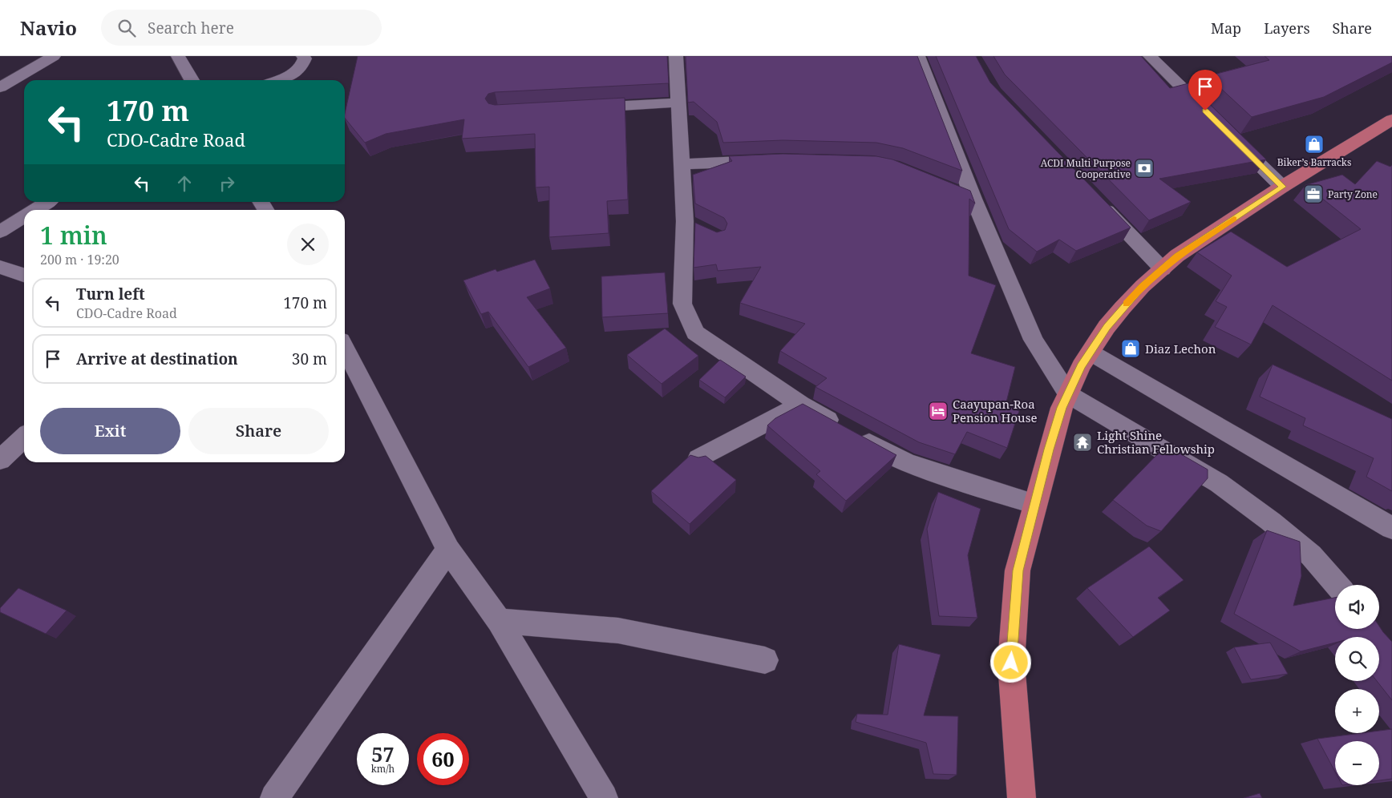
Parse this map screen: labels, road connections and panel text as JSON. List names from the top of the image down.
{
  "places": {
    "shop": ["Biker’s Barracks", "Diaz Lechon"],
    "bank": ["ACDI Multi Purpose Cooperative"],
    "office": ["Party Zone"],
    "hotel": ["Caayupan-Roa Pension House"],
    "temple": ["Light Shine Christian Fellowship"]
  },
  "page": {
    "header": "Navio",
    "search": "Search here",
    "nav": ["Map", "Layers", "Share"],
    "turn": ["170 m", "CDO-Cadre Road"],
    "heading": ["1 min", "200 m · 19:20"],
    "list": [
      {
        "name": "Turn left",
        "note": "CDO-Cadre Road",
        "value": "170 m"
      },
      {
        "name": "Arrive at destination",
        "value": "30 m"
      }
    ],
    "buttons": ["Exit", "Share"],
    "map_buttons": ["+", "−"],
    "speed": "57 km/h",
    "limit": "60"
  }
}
